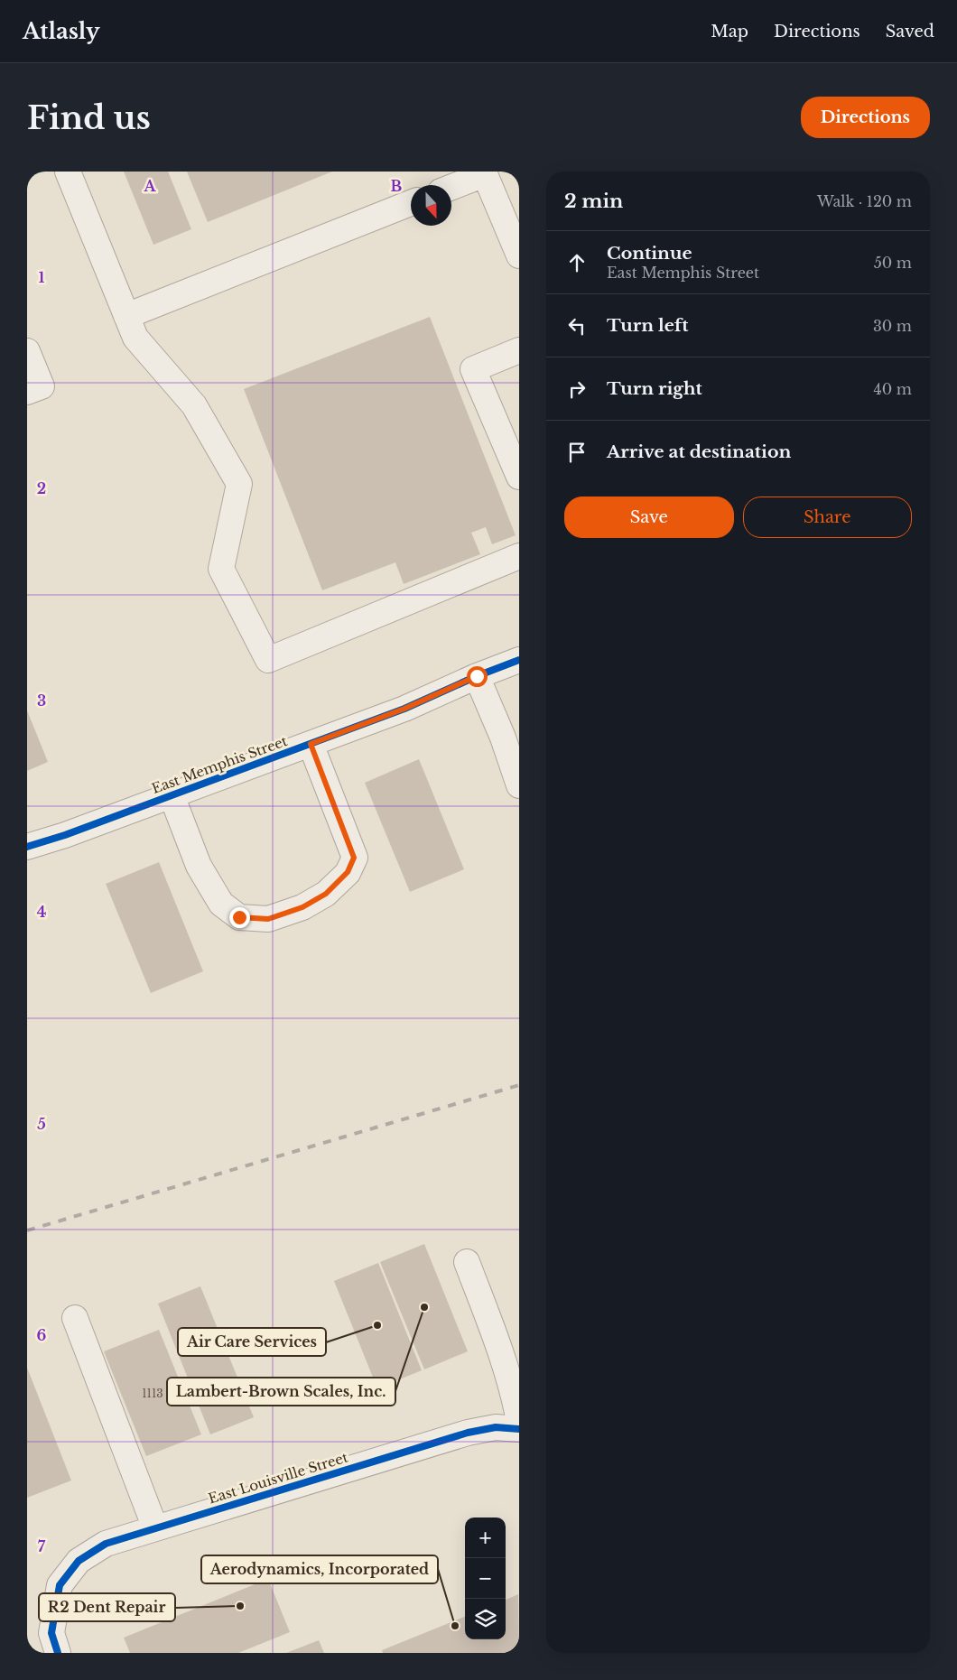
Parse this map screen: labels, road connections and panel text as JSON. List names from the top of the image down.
{
  "streets": {
    "street": ["East Memphis Street", "East Louisville Street"]
  },
  "places": [
    "Lambert-Brown Scales, Inc.",
    "Air Care Services",
    "R2 Dent Repair",
    "Aerodynamics, Incorporated"
  ],
  "house_numbers": ["1113"],
  "north": "bottom",
  "page": {
    "header": "Atlasly",
    "nav": ["Map", "Directions", "Saved"],
    "buttons": [
      "Directions",
      ["Save", "Share"]
    ],
    "title": "Find us",
    "heading": ["2 min", "Walk · 120 m"],
    "list": [
      ["Continue", "East Memphis Street", "50 m"],
      ["Turn left", "30 m"],
      ["Turn right", "40 m"],
      "Arrive at destination"
    ],
    "map_buttons": ["+", "−"]
  },
  "grid": {
    "columns": ["A", "B"],
    "rows": [
      "1",
      "2",
      "3",
      "4",
      "5",
      "6",
      "7"
    ]
  }
}
